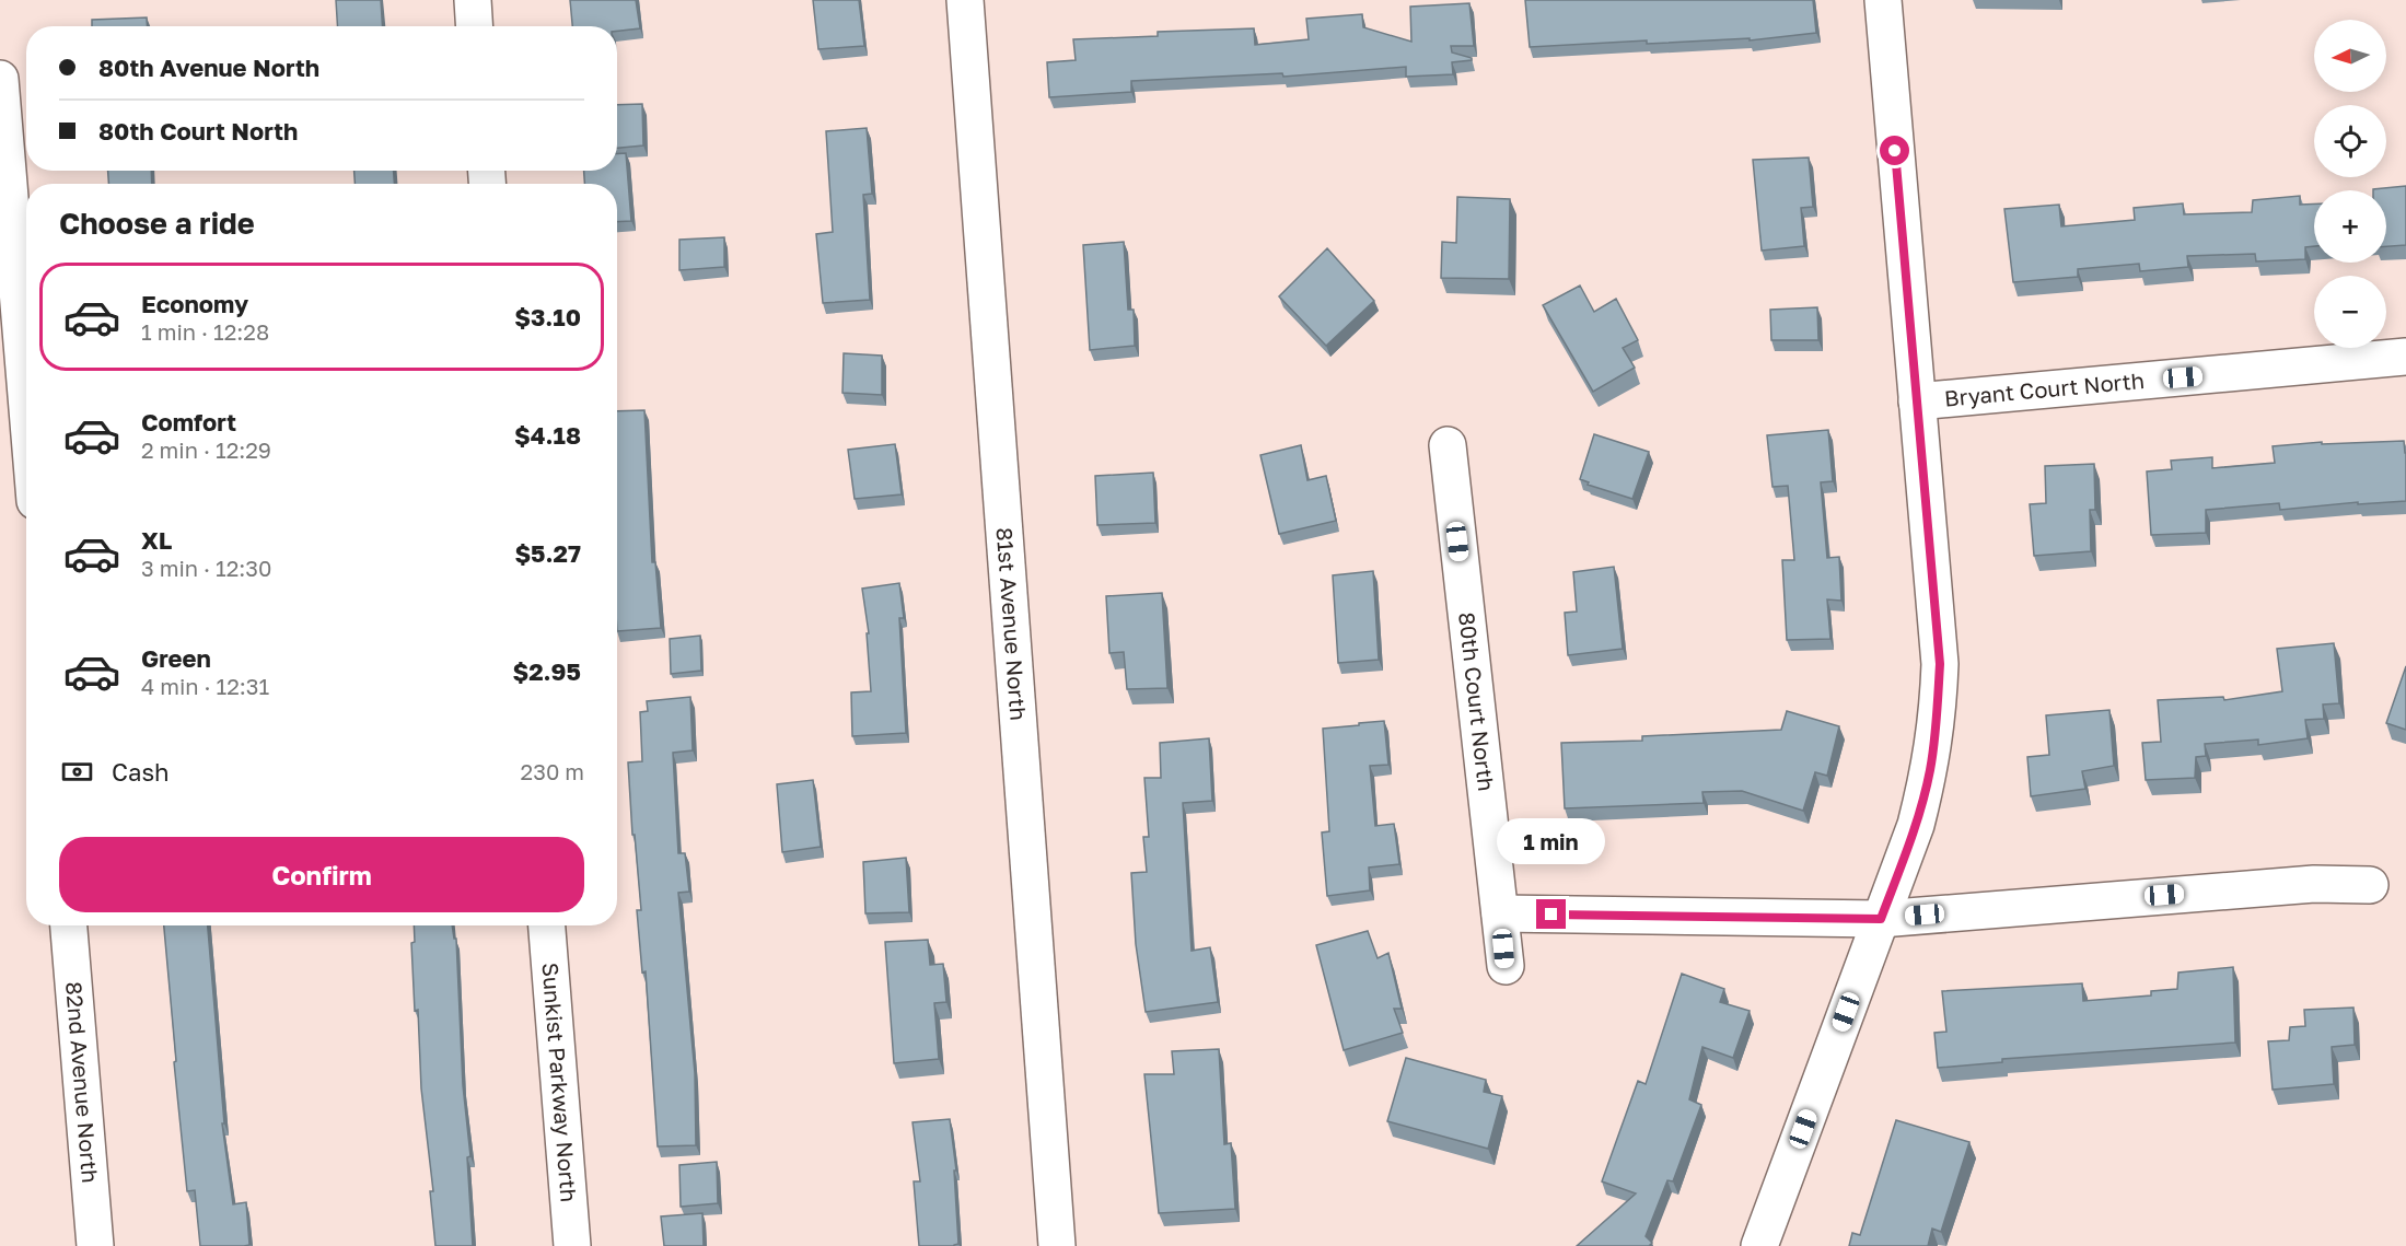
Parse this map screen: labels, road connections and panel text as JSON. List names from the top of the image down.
{
  "streets": {
    "street": [
      "Bryant Court North",
      "81st Avenue North",
      "80th Court North",
      "82nd Avenue North",
      "Sunkist Parkway North"
    ]
  },
  "north": "left",
  "page": {
    "map_buttons": ["+", "−"],
    "banner": ["80th Avenue North", "80th Court North"],
    "heading": "Choose a ride",
    "list": [
      {
        "name": "Economy",
        "note": "1 min · 12:28",
        "value": "$3.10"
      },
      {
        "name": "Comfort",
        "note": "2 min · 12:29",
        "value": "$4.18"
      },
      {
        "name": "XL",
        "note": "3 min · 12:30",
        "value": "$5.27"
      },
      {
        "name": "Green",
        "note": "4 min · 12:31",
        "value": "$2.95"
      }
    ],
    "pay": ["Cash", "230 m"],
    "bubble": "1 min",
    "buttons": "Confirm"
  }
}
